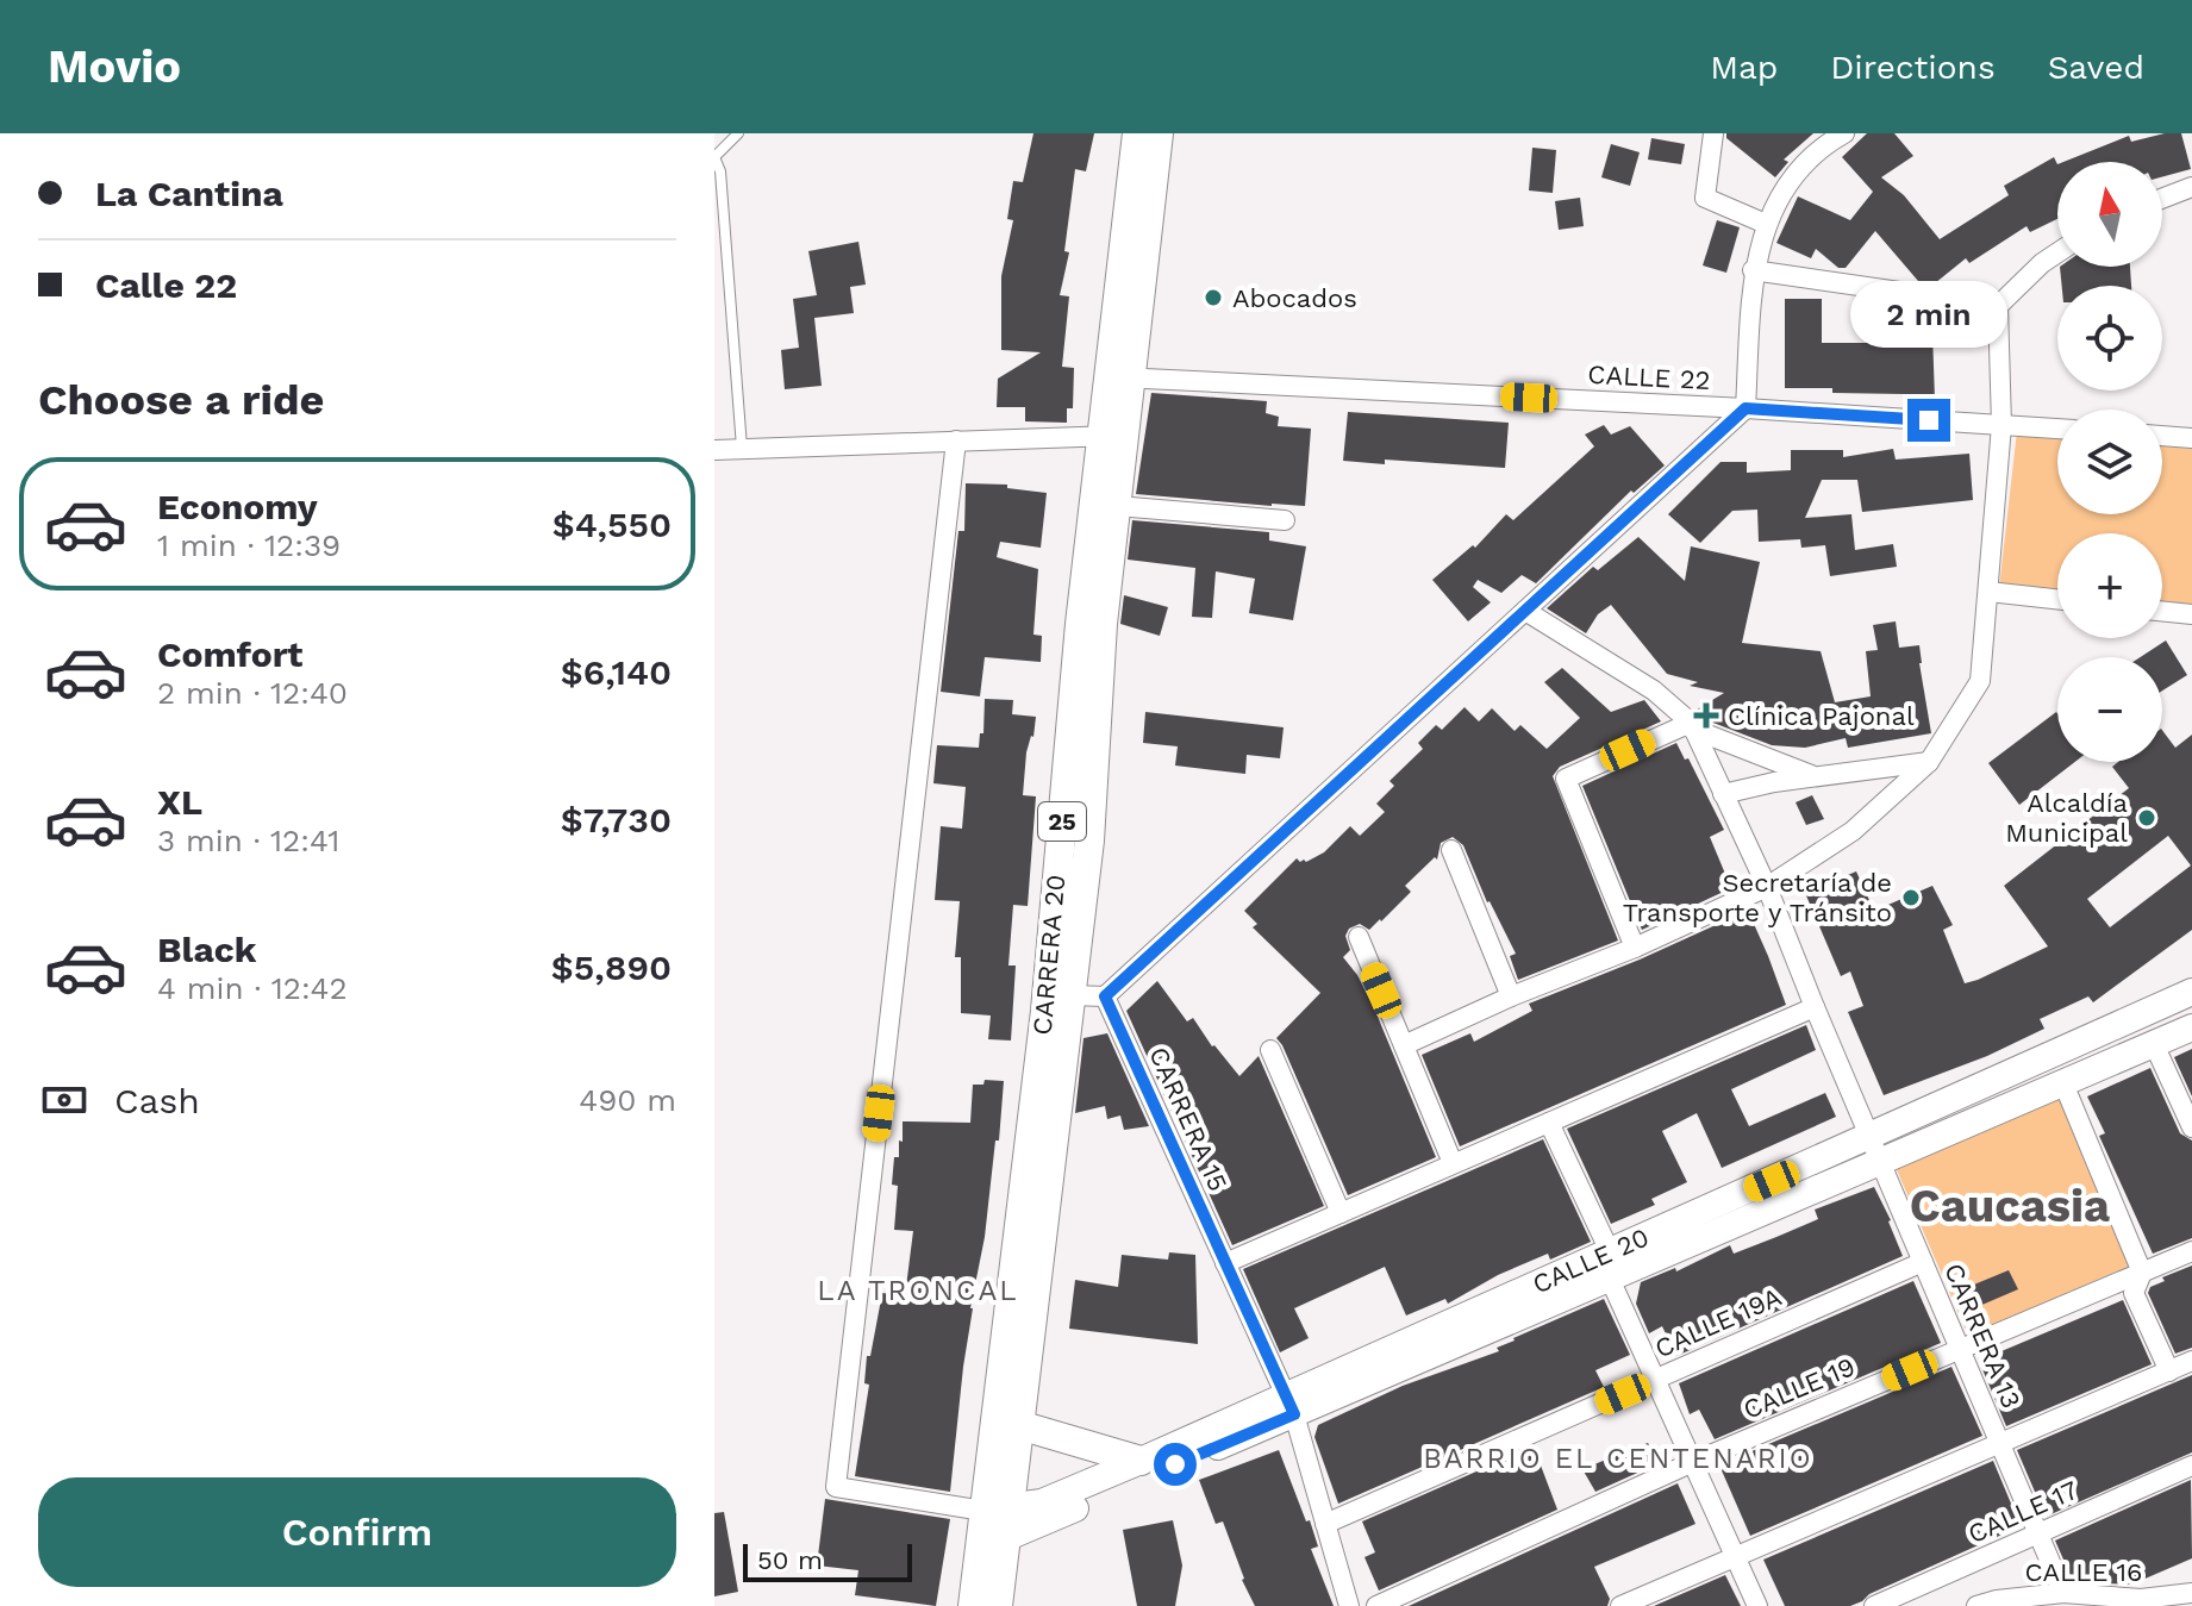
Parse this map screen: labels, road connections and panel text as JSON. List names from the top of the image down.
{
  "streets": {
    "main road": ["25", "CARRERA 20"],
    "street": [
      "CALLE 22",
      "CARRERA 15",
      "CALLE 20",
      "CALLE 19A",
      "CARRERA 13",
      "CALLE 19",
      "CALLE 17",
      "CALLE 16"
    ]
  },
  "crossings": [
    ["CALLE 22", "CARRERA 20"],
    ["CARRERA 20", "CALLE 20"],
    ["CARRERA 15", "CALLE 20"],
    ["CALLE 20", "CARRERA 13"],
    ["CALLE 19A", "CARRERA 13"],
    ["CARRERA 13", "CALLE 19"],
    ["CARRERA 13", "CALLE 17"],
    ["CARRERA 13", "CALLE 16"]
  ],
  "districts": ["Caucasia", "LA TRONCAL", "BARRIO EL CENTENARIO"],
  "places": {
    "other": ["Abocados", "Alcaldía Municipal", "Secretaría de Transporte y Tránsito"],
    "health": ["Clínica Pajonal"]
  },
  "scale_bar": "50 m",
  "north": "top",
  "page": {
    "header": "Movio",
    "nav": ["Map", "Directions", "Saved"],
    "banner": ["La Cantina", "Calle 22"],
    "map_buttons": ["+", "−"],
    "bubble": "2 min",
    "heading": "Choose a ride",
    "list": [
      {
        "name": "Economy",
        "note": "1 min · 12:39",
        "value": "$4,550"
      },
      {
        "name": "Comfort",
        "note": "2 min · 12:40",
        "value": "$6,140"
      },
      {
        "name": "XL",
        "note": "3 min · 12:41",
        "value": "$7,730"
      },
      {
        "name": "Black",
        "note": "4 min · 12:42",
        "value": "$5,890"
      }
    ],
    "pay": ["Cash", "490 m"],
    "buttons": "Confirm",
    "scale": "50 m"
  }
}
